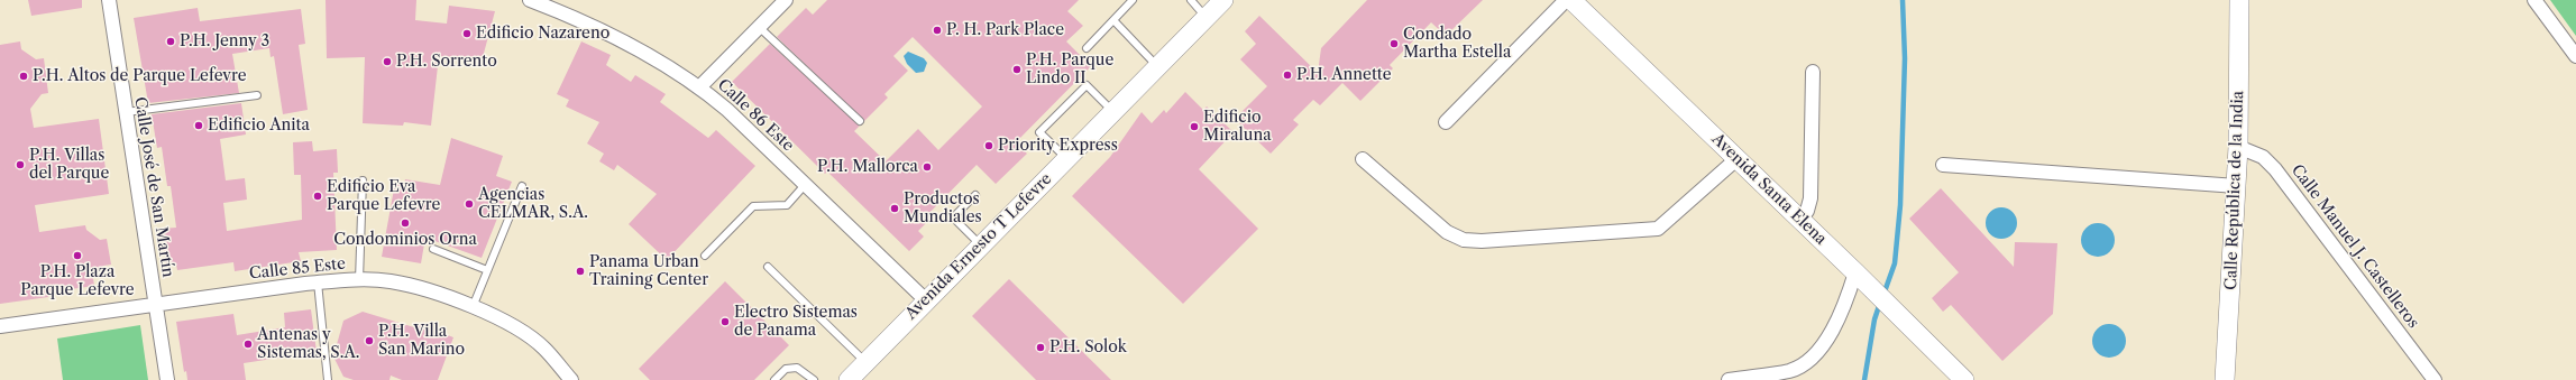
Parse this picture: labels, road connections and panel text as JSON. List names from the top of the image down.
{
  "streets": {
    "street": [
      "Calle 86 Este",
      "Calle José de San Martín",
      "Avenida Santa Elena",
      "Calle República de la India",
      "Avenida Ernesto T Lefevre",
      "Calle Manuel J. Castelleros",
      "Calle 85 Este"
    ]
  },
  "crossings": [
    ["Calle 86 Este", "Avenida Ernesto T Lefevre"],
    ["Calle José de San Martín", "Calle 85 Este"],
    ["Calle República de la India", "Calle Manuel J. Castelleros"]
  ],
  "places": [
    "P. H. Park Place",
    "Edificio Nazareno",
    "P.H. Jenny 3",
    "Condado Martha Estella",
    "P.H. Sorrento",
    "P.H. Parque Lindo II",
    "P.H. Annette",
    "P.H. Altos de Parque Lefevre",
    "Edificio Anita",
    "Edificio Miraluna",
    "Priority Express",
    "P.H. Villas del Parque",
    "P.H. Mallorca",
    "Edificio Eva Parque Lefevre",
    "Agencias CELMAR, S.A.",
    "Productos Mundiales",
    "Condominios Orna",
    "P.H. Plaza Parque Lefevre",
    "Panama Urban Training Center",
    "Electro Sistemas de Panama",
    "P.H. Villa San Marino",
    "Antenas y Sistemas, S.A.",
    "P.H. Solok"
  ]
}
